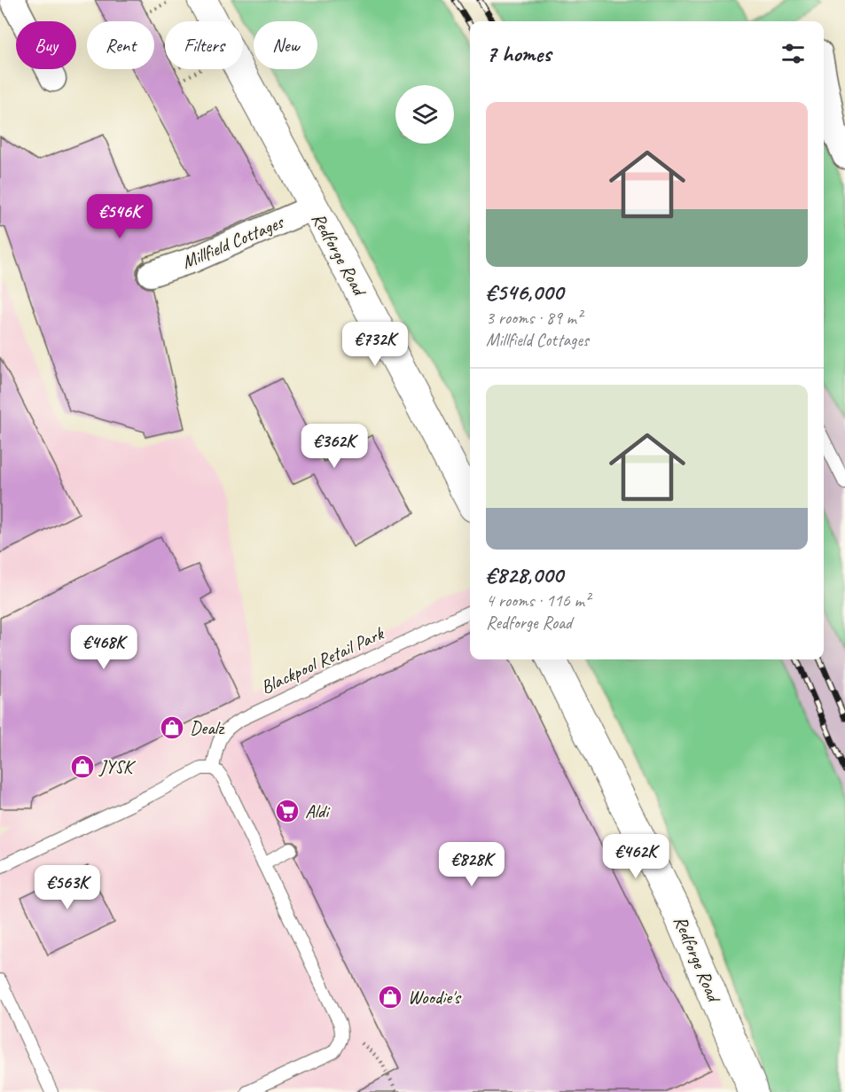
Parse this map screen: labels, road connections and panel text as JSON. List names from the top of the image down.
{
  "streets": {
    "street": ["Millfield Cottages", "Redforge Road"],
    "lane": ["Blackpool Retail Park"]
  },
  "crossings": [
    ["Millfield Cottages", "Redforge Road"]
  ],
  "places": {
    "shop": ["Dealz", "JYSK", "Woodie's"],
    "supermarket": ["Aldi"]
  },
  "page": {
    "chip": [
      "Buy",
      "Rent",
      "Filters",
      "New"
    ],
    "heading": "7 homes",
    "list": [
      {
        "name": "€546,000",
        "note": "3 rooms · 89 m² · Millfield Cottages"
      },
      {
        "name": "€828,000",
        "note": "4 rooms · 116 m² · Redforge Road"
      }
    ],
    "price": [
      "€546K",
      "€732K",
      "€362K",
      "€468K",
      "€462K",
      "€828K",
      "€563K"
    ]
  }
}
